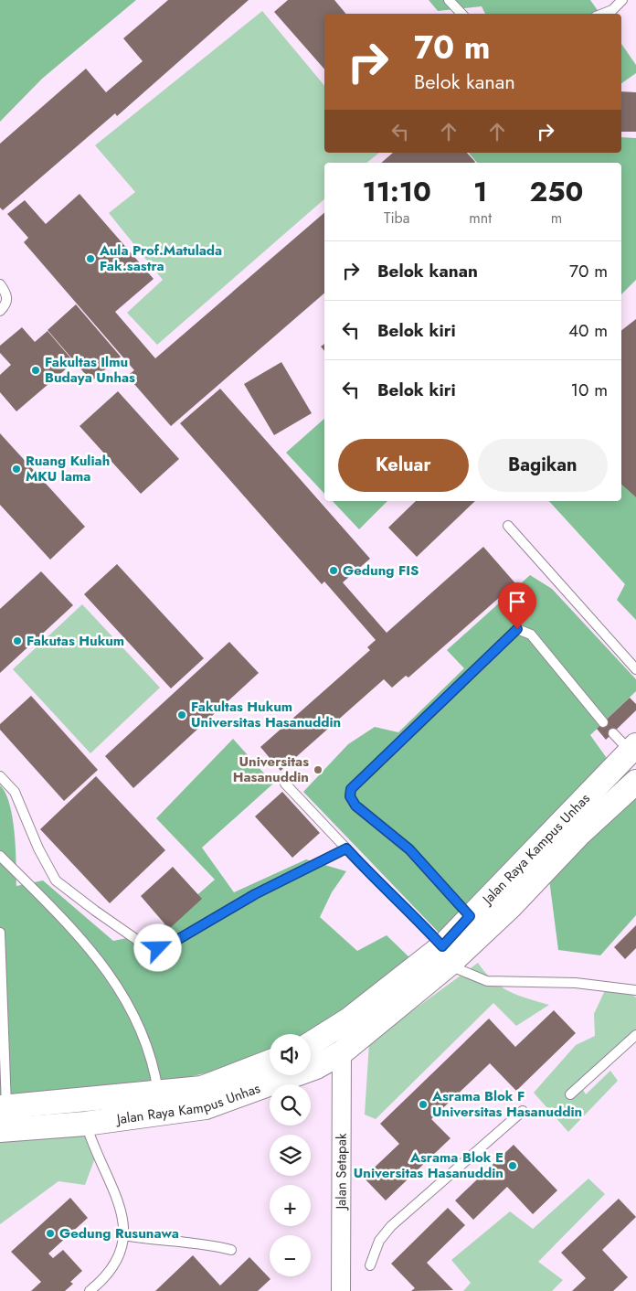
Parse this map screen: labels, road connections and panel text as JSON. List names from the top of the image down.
{
  "streets": {
    "street": ["Jalan Raya Kampus Unhas", "Jalan Setapak"]
  },
  "crossings": [
    ["Jalan Raya Kampus Unhas", "Jalan Setapak"]
  ],
  "places": [
    "Aula Prof.Matulada Fak.sastra",
    "Fakultas Ilmu Budaya Unhas",
    "Ruang Kuliah MKU lama",
    "Gedung FIS",
    "Fakutas Hukum",
    "Fakultas Hukum Universitas Hasanuddin",
    "Universitas Hasanuddin",
    "Asrama Blok F Universitas Hasanuddin",
    "Asrama Blok E Universitas Hasanuddin",
    "Gedung Rusunawa"
  ],
  "page": {
    "turn": ["70 m", "Belok kanan"],
    "eta": [
      "11:10",
      "Tiba",
      "1",
      "mnt",
      "250",
      "m"
    ],
    "list": [
      {
        "name": "Belok kanan",
        "value": "70 m"
      },
      {
        "name": "Belok kiri",
        "value": "40 m"
      },
      {
        "name": "Belok kiri",
        "value": "10 m"
      }
    ],
    "buttons": ["Keluar", "Bagikan"],
    "map_buttons": ["+", "−"]
  }
}
